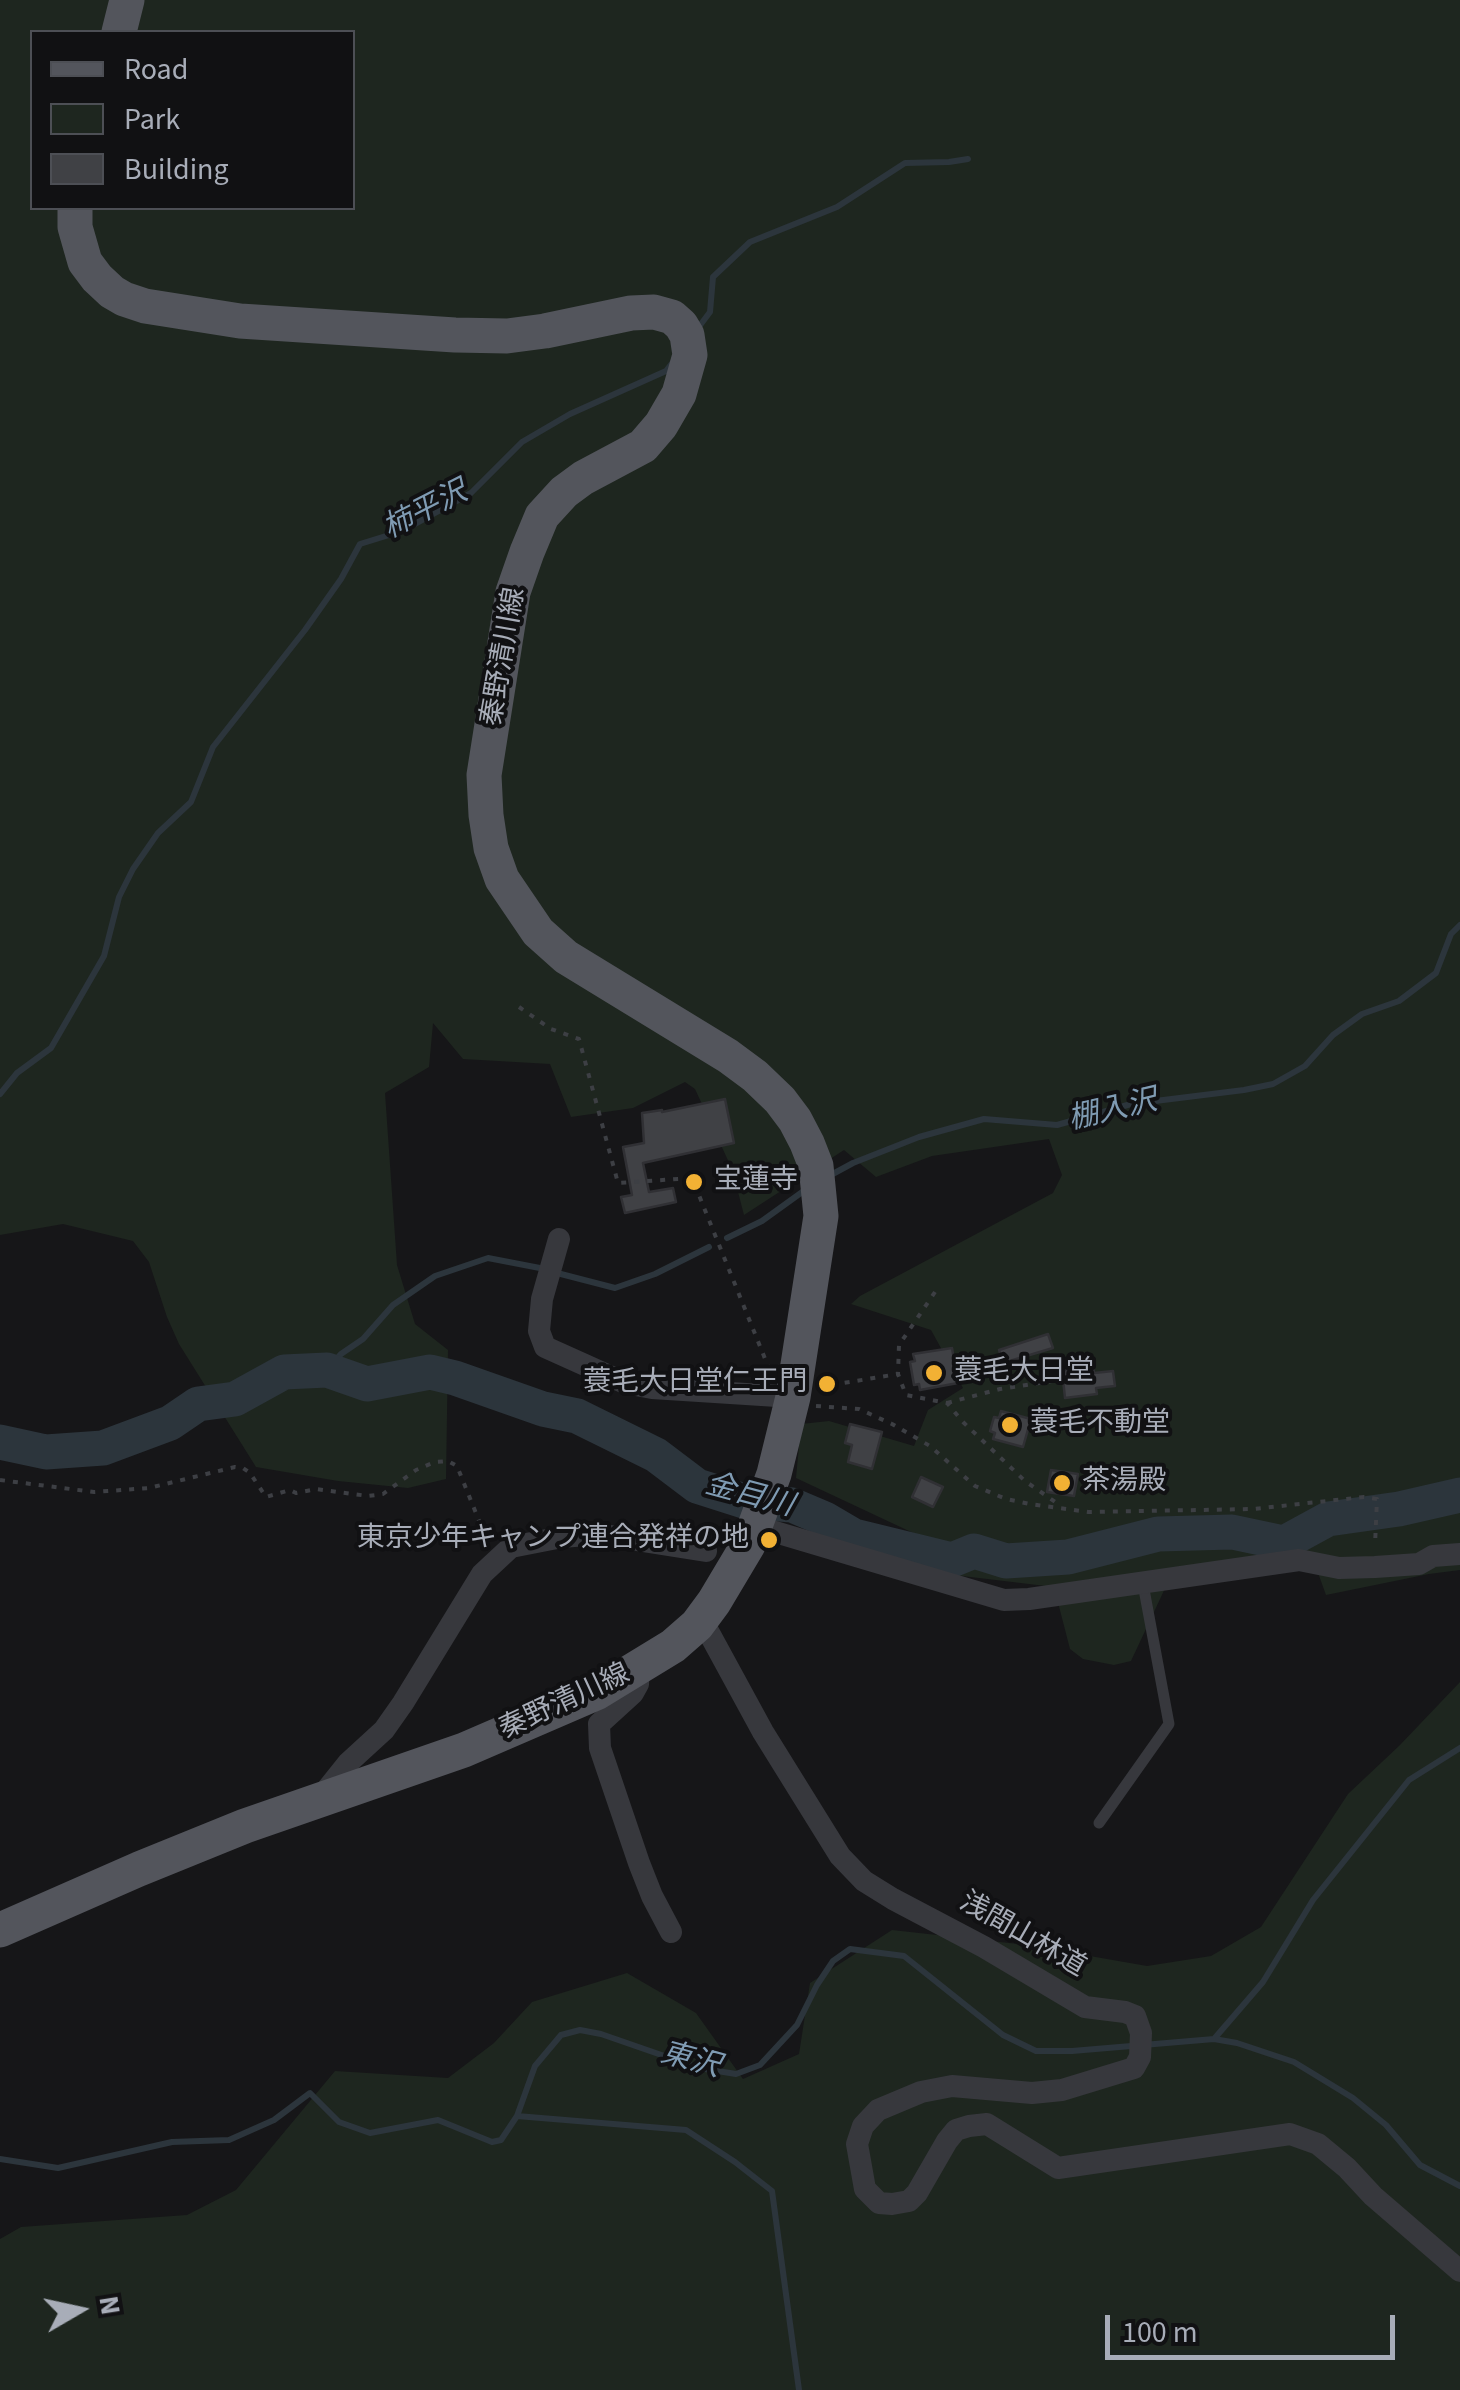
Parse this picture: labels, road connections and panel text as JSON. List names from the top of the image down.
{
  "streets": {
    "main road": ["秦野清川線"],
    "street": ["浅間山林道"]
  },
  "crossings": [
    ["秦野清川線", "浅間山林道"]
  ],
  "water": [
    "柿平沢",
    "棚入沢",
    "金目川",
    "東沢"
  ],
  "places": [
    "宝蓮寺",
    "蓑毛大日堂",
    "蓑毛大日堂仁王門",
    "蓑毛不動堂",
    "茶湯殿",
    "東京少年キャンプ連合発祥の地"
  ],
  "legend": ["Road", "Park", "Building"],
  "scale_bar": "100 m",
  "north": "right"
}
